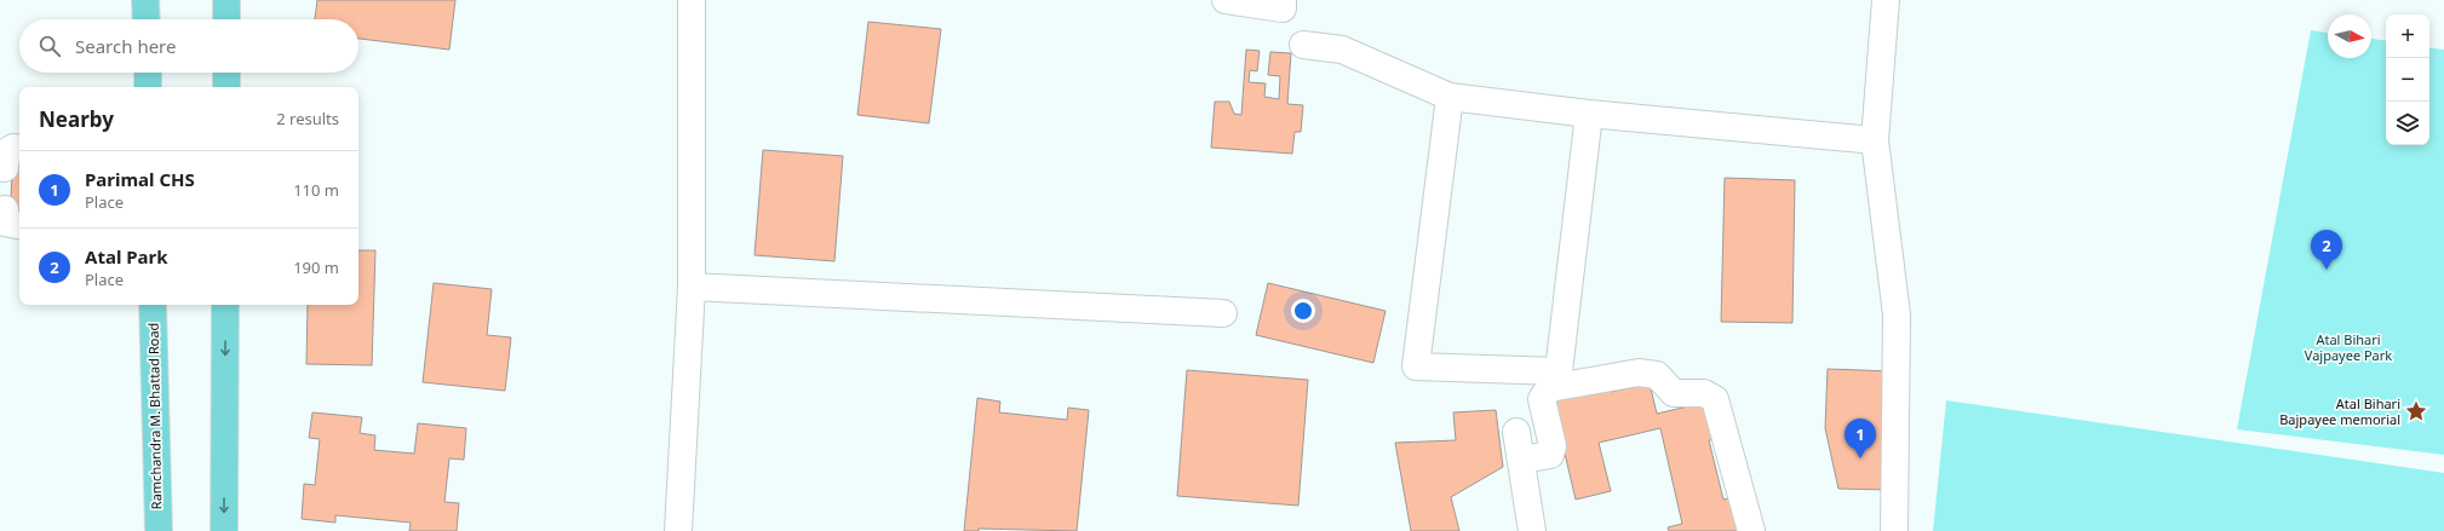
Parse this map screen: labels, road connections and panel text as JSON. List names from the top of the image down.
{
  "streets": {
    "main road": ["Ramchandra M. Bhattad Road"]
  },
  "parks": ["Atal Bihari Vajpayee Park"],
  "places": {
    "place": ["Atal Bihari Bajpayee memorial"]
  },
  "north": "right",
  "page": {
    "map_buttons": ["+", "−"],
    "search": "Search here",
    "heading": ["Nearby", "2 results"],
    "list": [
      {
        "mark": "1",
        "name": "Parimal CHS",
        "note": "Place",
        "value": "110 m"
      },
      {
        "mark": "2",
        "name": "Atal Park",
        "note": "Place",
        "value": "190 m"
      }
    ],
    "pins": ["2", "1"]
  }
}
